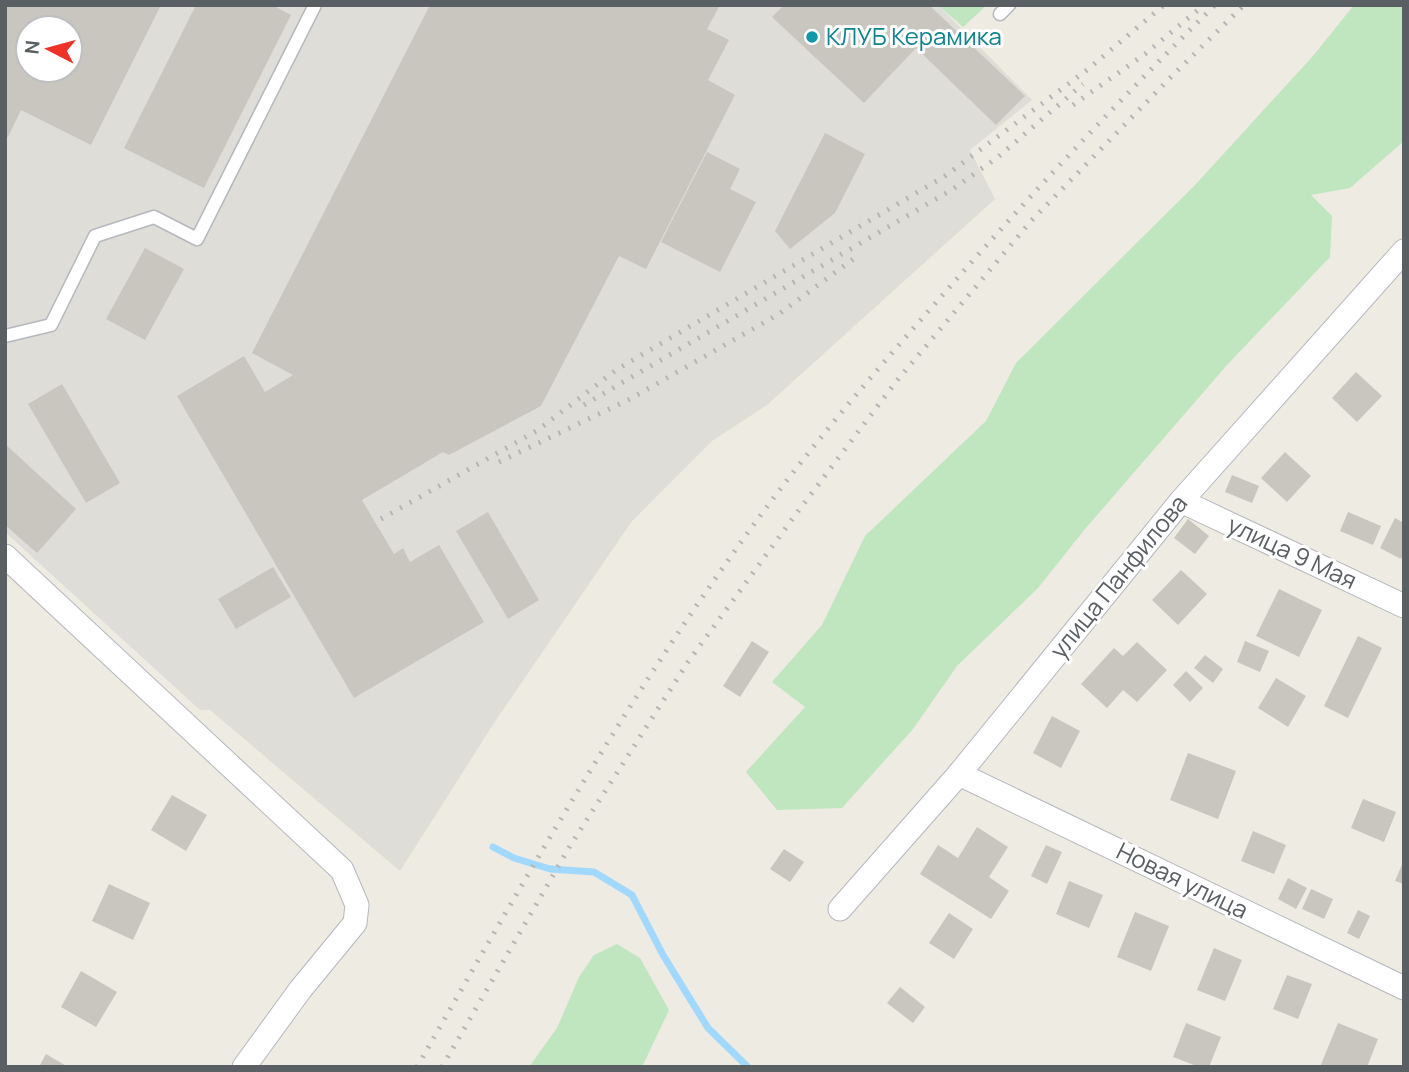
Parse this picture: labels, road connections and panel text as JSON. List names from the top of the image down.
{
  "streets": {
    "street": ["улица 9 Мая", "улица Панфилова", "Новая улица"]
  },
  "crossings": [
    ["улица 9 Мая", "улица Панфилова"],
    ["улица Панфилова", "Новая улица"]
  ],
  "places": ["КЛУБ Керамика"],
  "north": "left"
}
